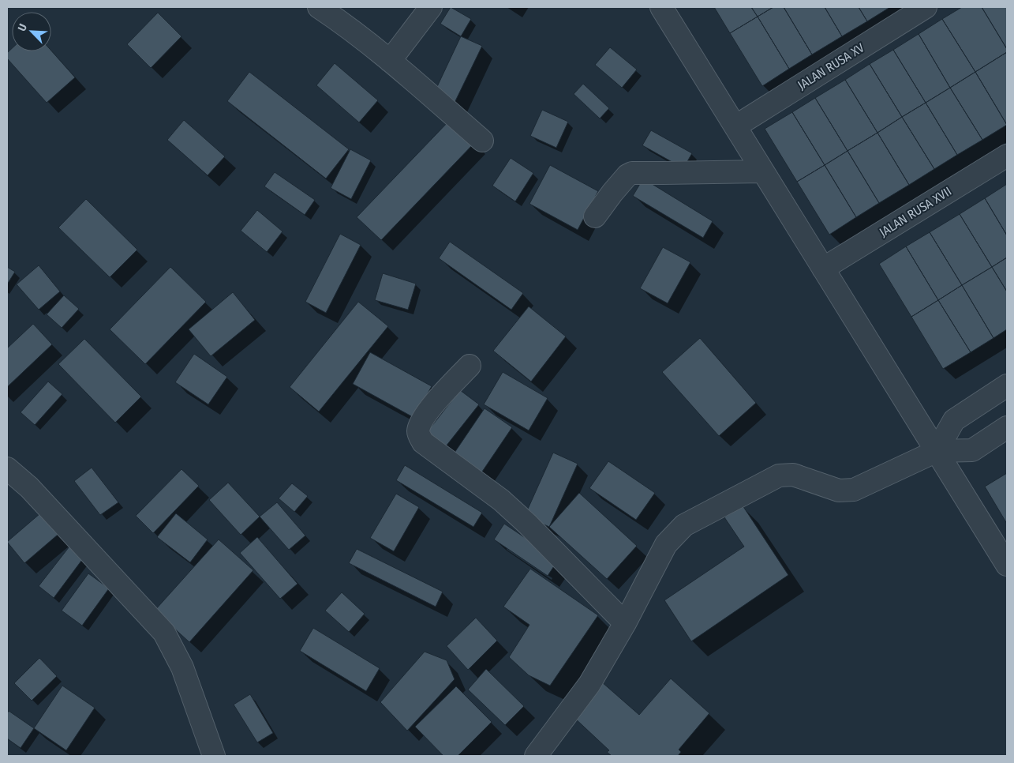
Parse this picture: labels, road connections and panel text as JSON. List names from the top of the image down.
{
  "streets": {
    "street": ["JALAN RUSA XV", "JALAN RUSA XVII"]
  },
  "north": "top left"
}
